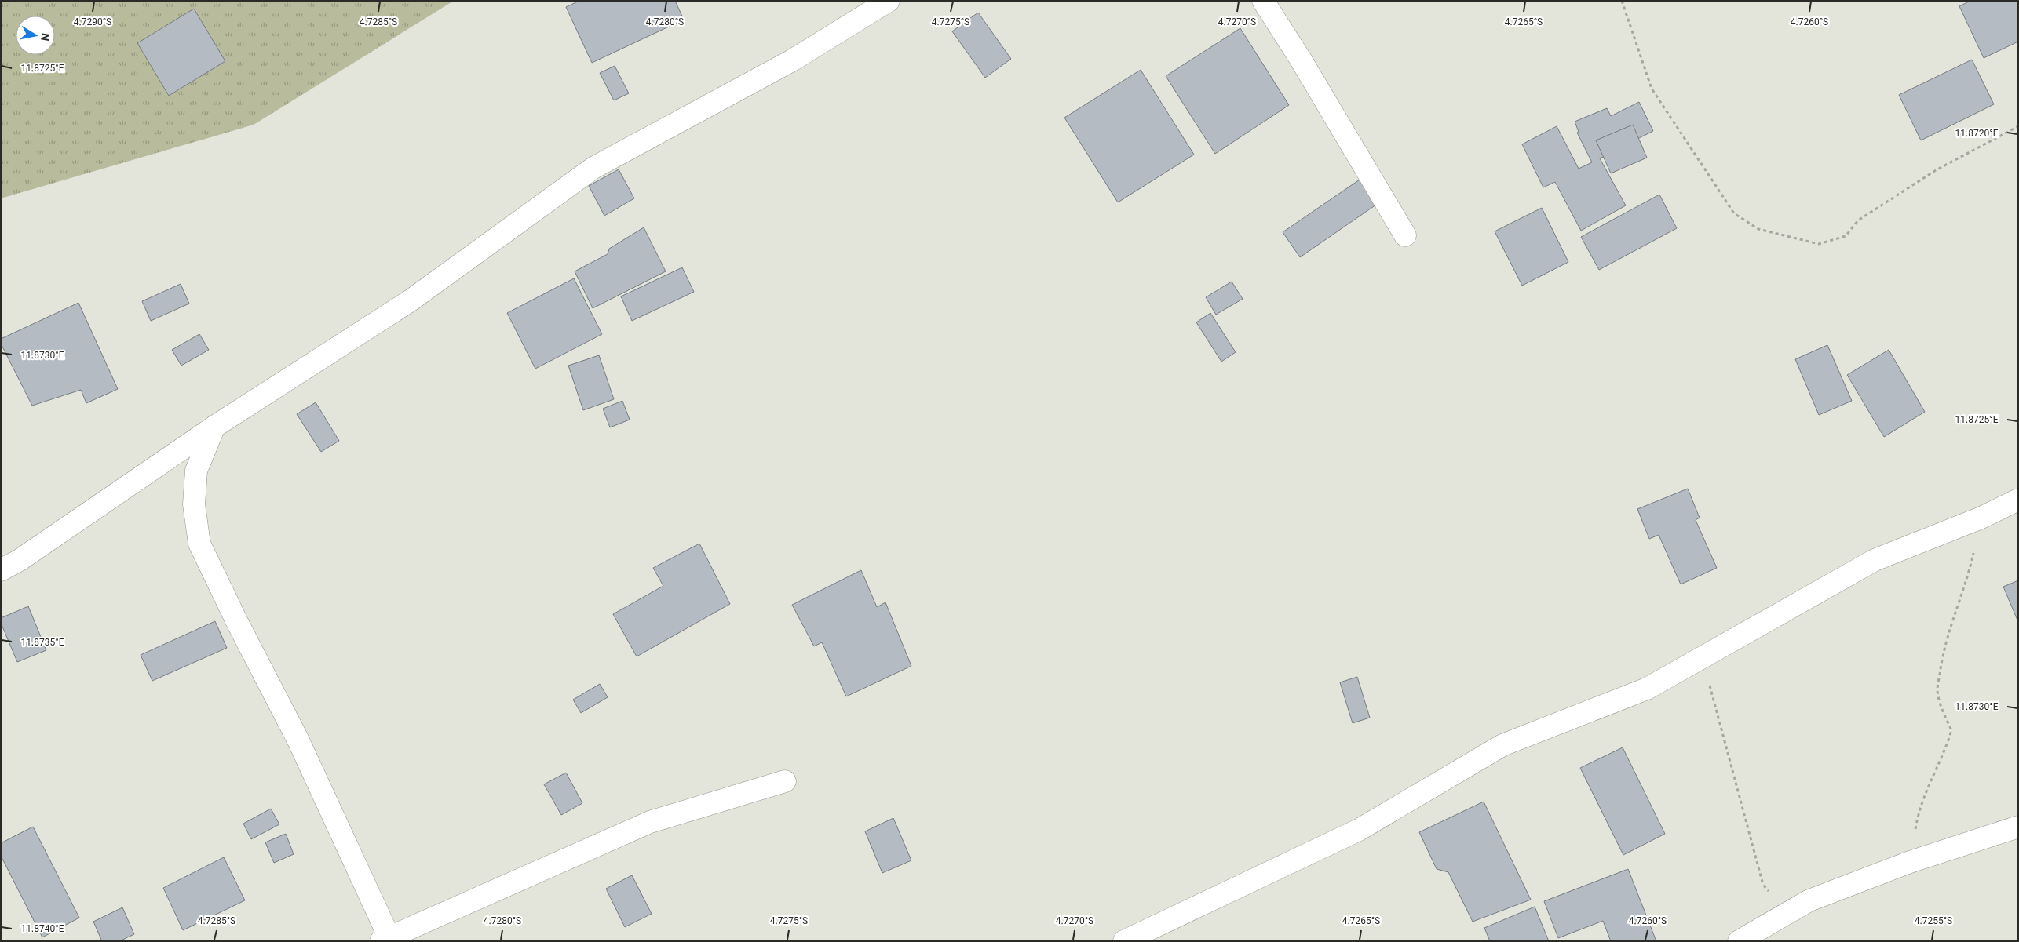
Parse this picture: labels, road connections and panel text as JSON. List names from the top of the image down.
{
  "north": "right",
  "coordinates": [
    "4.7290°S",
    "4.7270°S",
    "4.7285°S",
    "4.7280°S",
    "4.7275°S",
    "4.7265°S",
    "4.7260°S",
    "11.8725°E",
    "11.8720°E",
    "11.8730°E",
    "11.8735°E",
    "4.7255°S",
    "11.8740°E"
  ]
}
